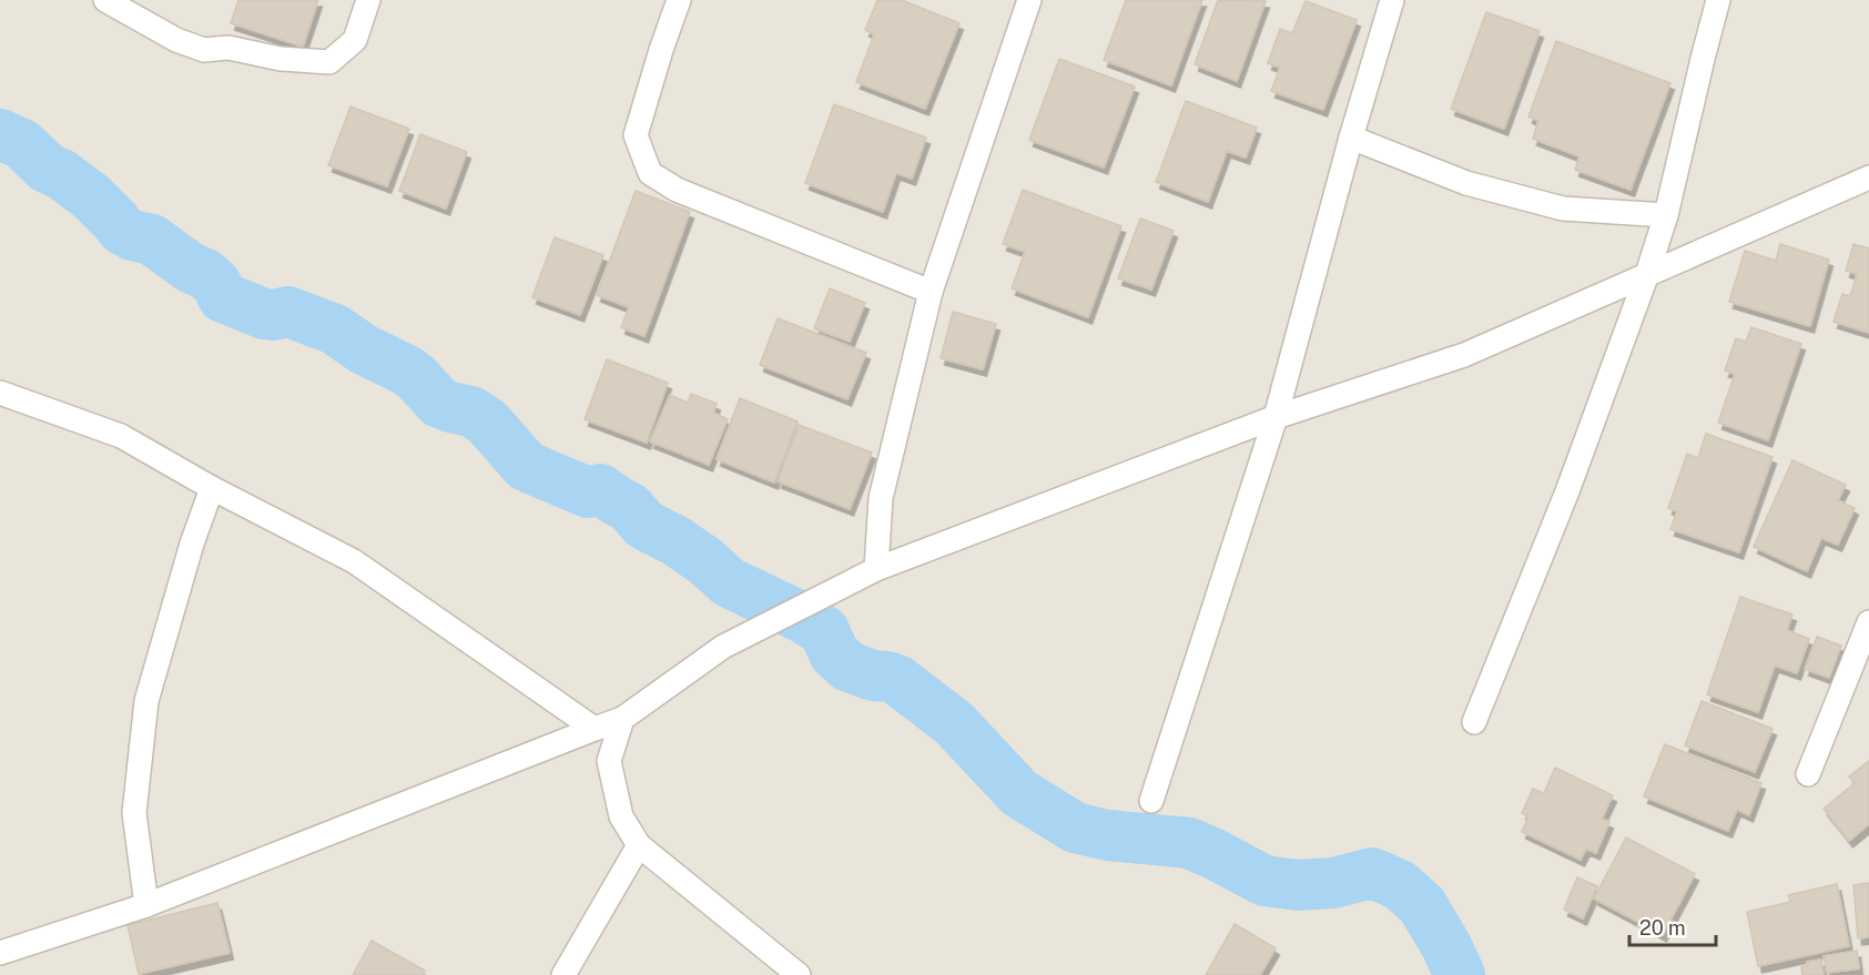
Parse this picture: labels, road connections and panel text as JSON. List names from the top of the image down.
{
  "scale_bar": "20 m"
}
